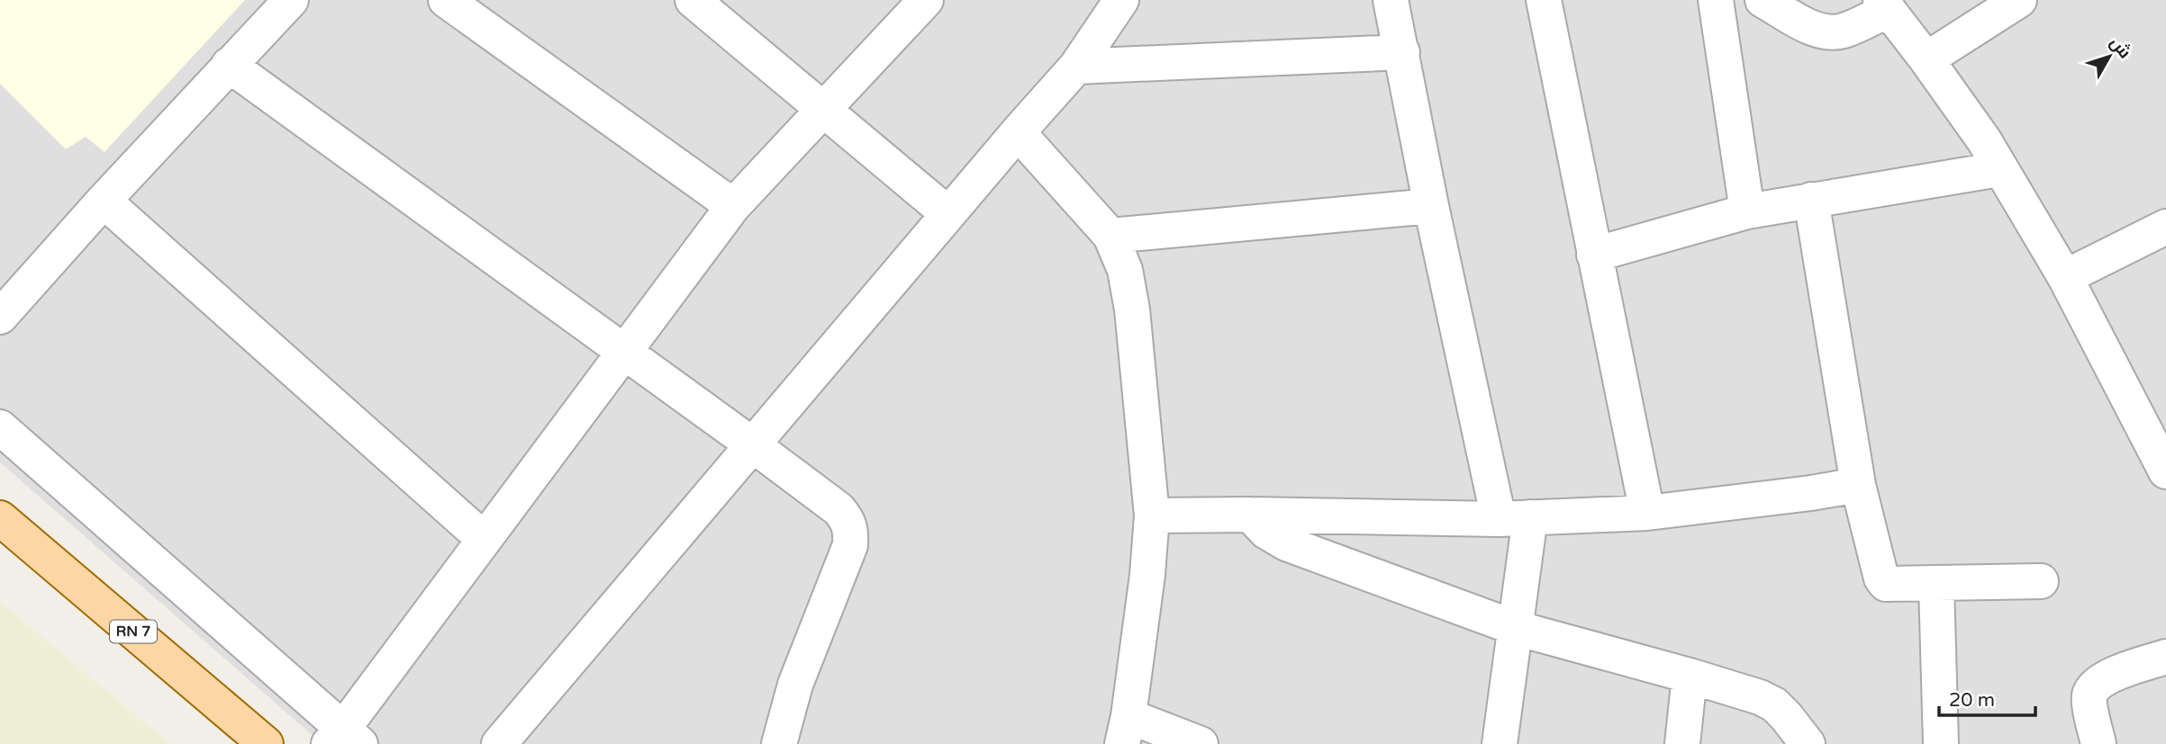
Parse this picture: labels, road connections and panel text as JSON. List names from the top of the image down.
{
  "streets": {
    "main road": ["RN 7"]
  },
  "scale_bar": "20 m",
  "north": "top right"
}
